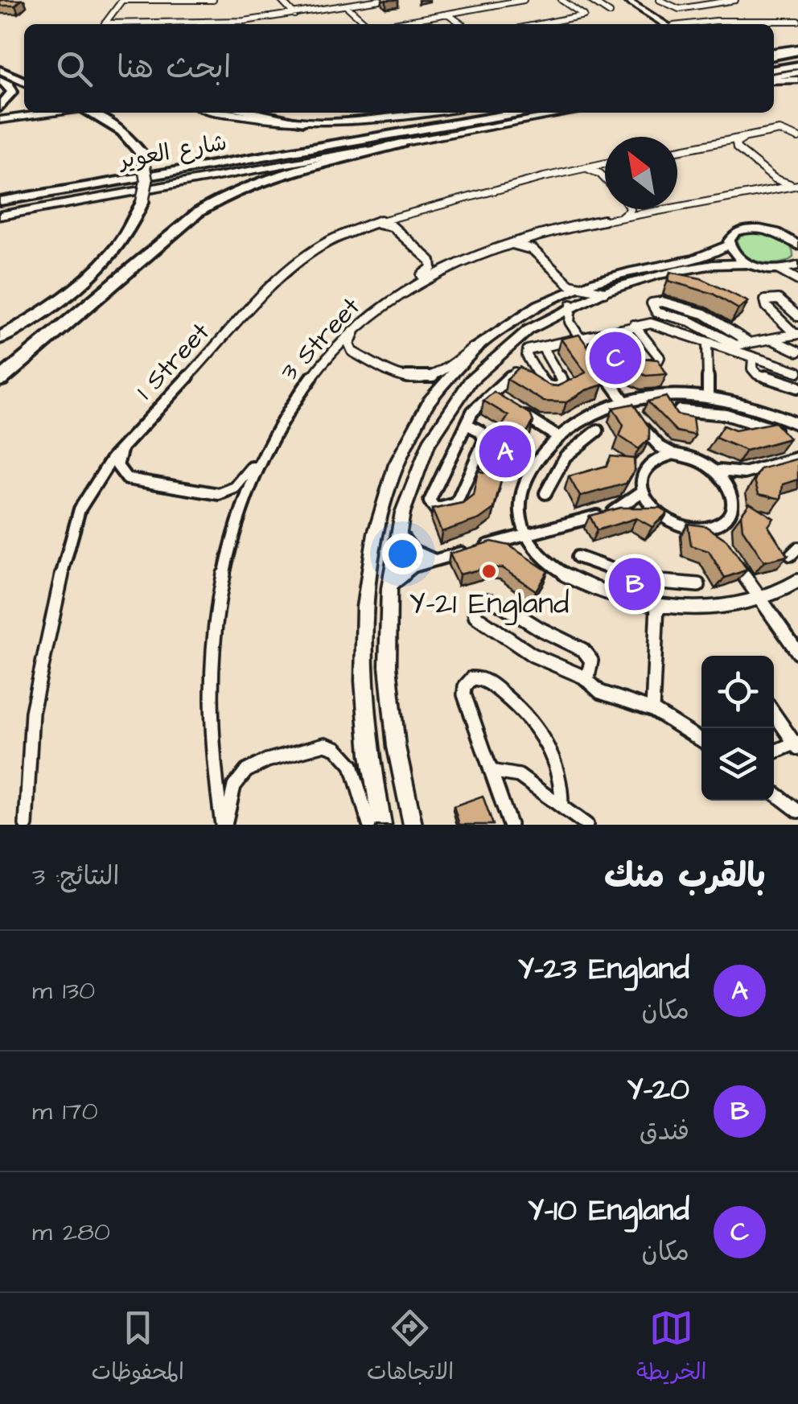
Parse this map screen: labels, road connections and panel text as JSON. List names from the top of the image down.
{
  "streets": {
    "highway": ["شارع العوير"],
    "street": ["3 Street", "1 Street"]
  },
  "places": ["Y-21 England"],
  "north": "top left",
  "page": {
    "search": "ابحث هنا",
    "pins": ["C", "A", "B"],
    "heading": ["بالقرب منك", "النتائج: 3"],
    "list": [
      {
        "mark": "A",
        "name": "Y-23 England",
        "note": "مكان",
        "value": "130 m"
      },
      {
        "mark": "B",
        "name": "Y-20",
        "note": "فندق",
        "value": "170 m"
      },
      {
        "mark": "C",
        "name": "Y-10 England",
        "note": "مكان",
        "value": "280 m"
      }
    ],
    "nav": ["الخريطة", "الاتجاهات", "المحفوظات"]
  }
}
